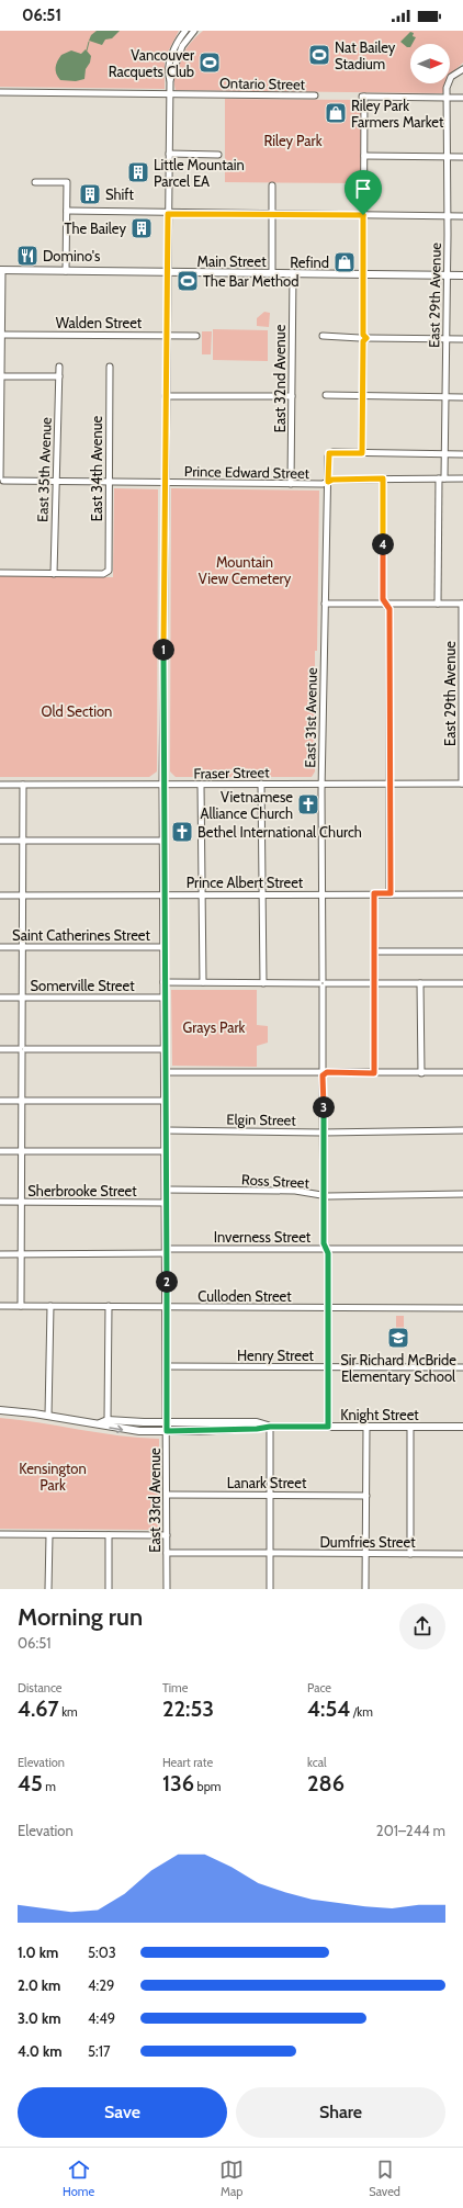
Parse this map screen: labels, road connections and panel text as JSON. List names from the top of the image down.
{
  "streets": {
    "main road": ["Main Street", "Knight Street"],
    "street": [
      "Ontario Street",
      "East 29th Avenue",
      "Walden Street",
      "East 32nd Avenue",
      "East 34th Avenue",
      "East 35th Avenue",
      "Prince Edward Street",
      "East 31st Avenue",
      "Fraser Street",
      "Prince Albert Street",
      "Saint Catherines Street",
      "Somerville Street",
      "Elgin Street",
      "Ross Street",
      "Sherbrooke Street",
      "Inverness Street",
      "Culloden Street",
      "Henry Street",
      "Lanark Street",
      "East 33rd Avenue",
      "Dumfries Street"
    ]
  },
  "crossings": [
    ["Ontario Street", "East 33rd Avenue"],
    ["Main Street", "East 29th Avenue"],
    ["Main Street", "East 32nd Avenue"],
    ["Main Street", "East 33rd Avenue"],
    ["East 29th Avenue", "Prince Edward Street"],
    ["East 29th Avenue", "Fraser Street"],
    ["Walden Street", "East 33rd Avenue"],
    ["East 32nd Avenue", "Prince Edward Street"],
    ["East 34th Avenue", "East 35th Avenue"],
    ["East 34th Avenue", "Prince Edward Street"],
    ["East 35th Avenue", "Prince Edward Street"],
    ["Prince Edward Street", "East 31st Avenue"],
    ["Prince Edward Street", "East 33rd Avenue"],
    ["East 31st Avenue", "Fraser Street"],
    ["East 31st Avenue", "Prince Albert Street"],
    ["East 31st Avenue", "Elgin Street"],
    ["East 31st Avenue", "Ross Street"],
    ["East 31st Avenue", "Inverness Street"],
    ["East 31st Avenue", "Culloden Street"],
    ["East 31st Avenue", "Henry Street"],
    ["East 31st Avenue", "Knight Street"],
    ["Fraser Street", "East 33rd Avenue"],
    ["Prince Albert Street", "East 33rd Avenue"],
    ["Saint Catherines Street", "East 33rd Avenue"],
    ["Somerville Street", "East 33rd Avenue"],
    ["Elgin Street", "East 33rd Avenue"],
    ["Ross Street", "East 33rd Avenue"],
    ["Sherbrooke Street", "East 33rd Avenue"],
    ["Inverness Street", "East 33rd Avenue"],
    ["Culloden Street", "East 33rd Avenue"],
    ["Henry Street", "East 33rd Avenue"],
    ["Knight Street", "East 33rd Avenue"],
    ["Lanark Street", "East 33rd Avenue"],
    ["East 33rd Avenue", "Dumfries Street"]
  ],
  "parks": [
    "Riley Park",
    "Mountain View Cemetery",
    "Old Section",
    "Grays Park",
    "Kensington Park"
  ],
  "places": {
    "sports": ["Nat Bailey Stadium", "Vancouver Racquets Club", "The Bar Method"],
    "shop": ["Riley Park Farmers Market", "Refind"],
    "building": ["Little Mountain Parcel EA", "Shift", "The Bailey"],
    "restaurant": ["Domino's"],
    "church": ["Vietnamese Alliance Church", "Bethel International Church"],
    "school or university": ["Sir Richard McBride Elementary School"]
  },
  "north": "right",
  "page": {
    "status": "06:51",
    "pins": [
      "4",
      "1",
      "3",
      "2"
    ],
    "heading": ["Morning run", "06:51"],
    "stats": [
      ["Distance", "4.67 km"],
      ["Time", "22:53"],
      ["Pace", "4:54 /km"],
      ["Elevation", "45 m"],
      ["Heart rate", "136 bpm"],
      ["kcal", "286"]
    ],
    "chart": ["Elevation", "201–244 m"],
    "list": [
      {
        "name": "1.0 km",
        "note": "5:03"
      },
      {
        "name": "2.0 km",
        "note": "4:29"
      },
      {
        "name": "3.0 km",
        "note": "4:49"
      },
      {
        "name": "4.0 km",
        "note": "5:17"
      }
    ],
    "buttons": ["Save", "Share"],
    "tabs": ["Home", "Map", "Saved"]
  }
}
